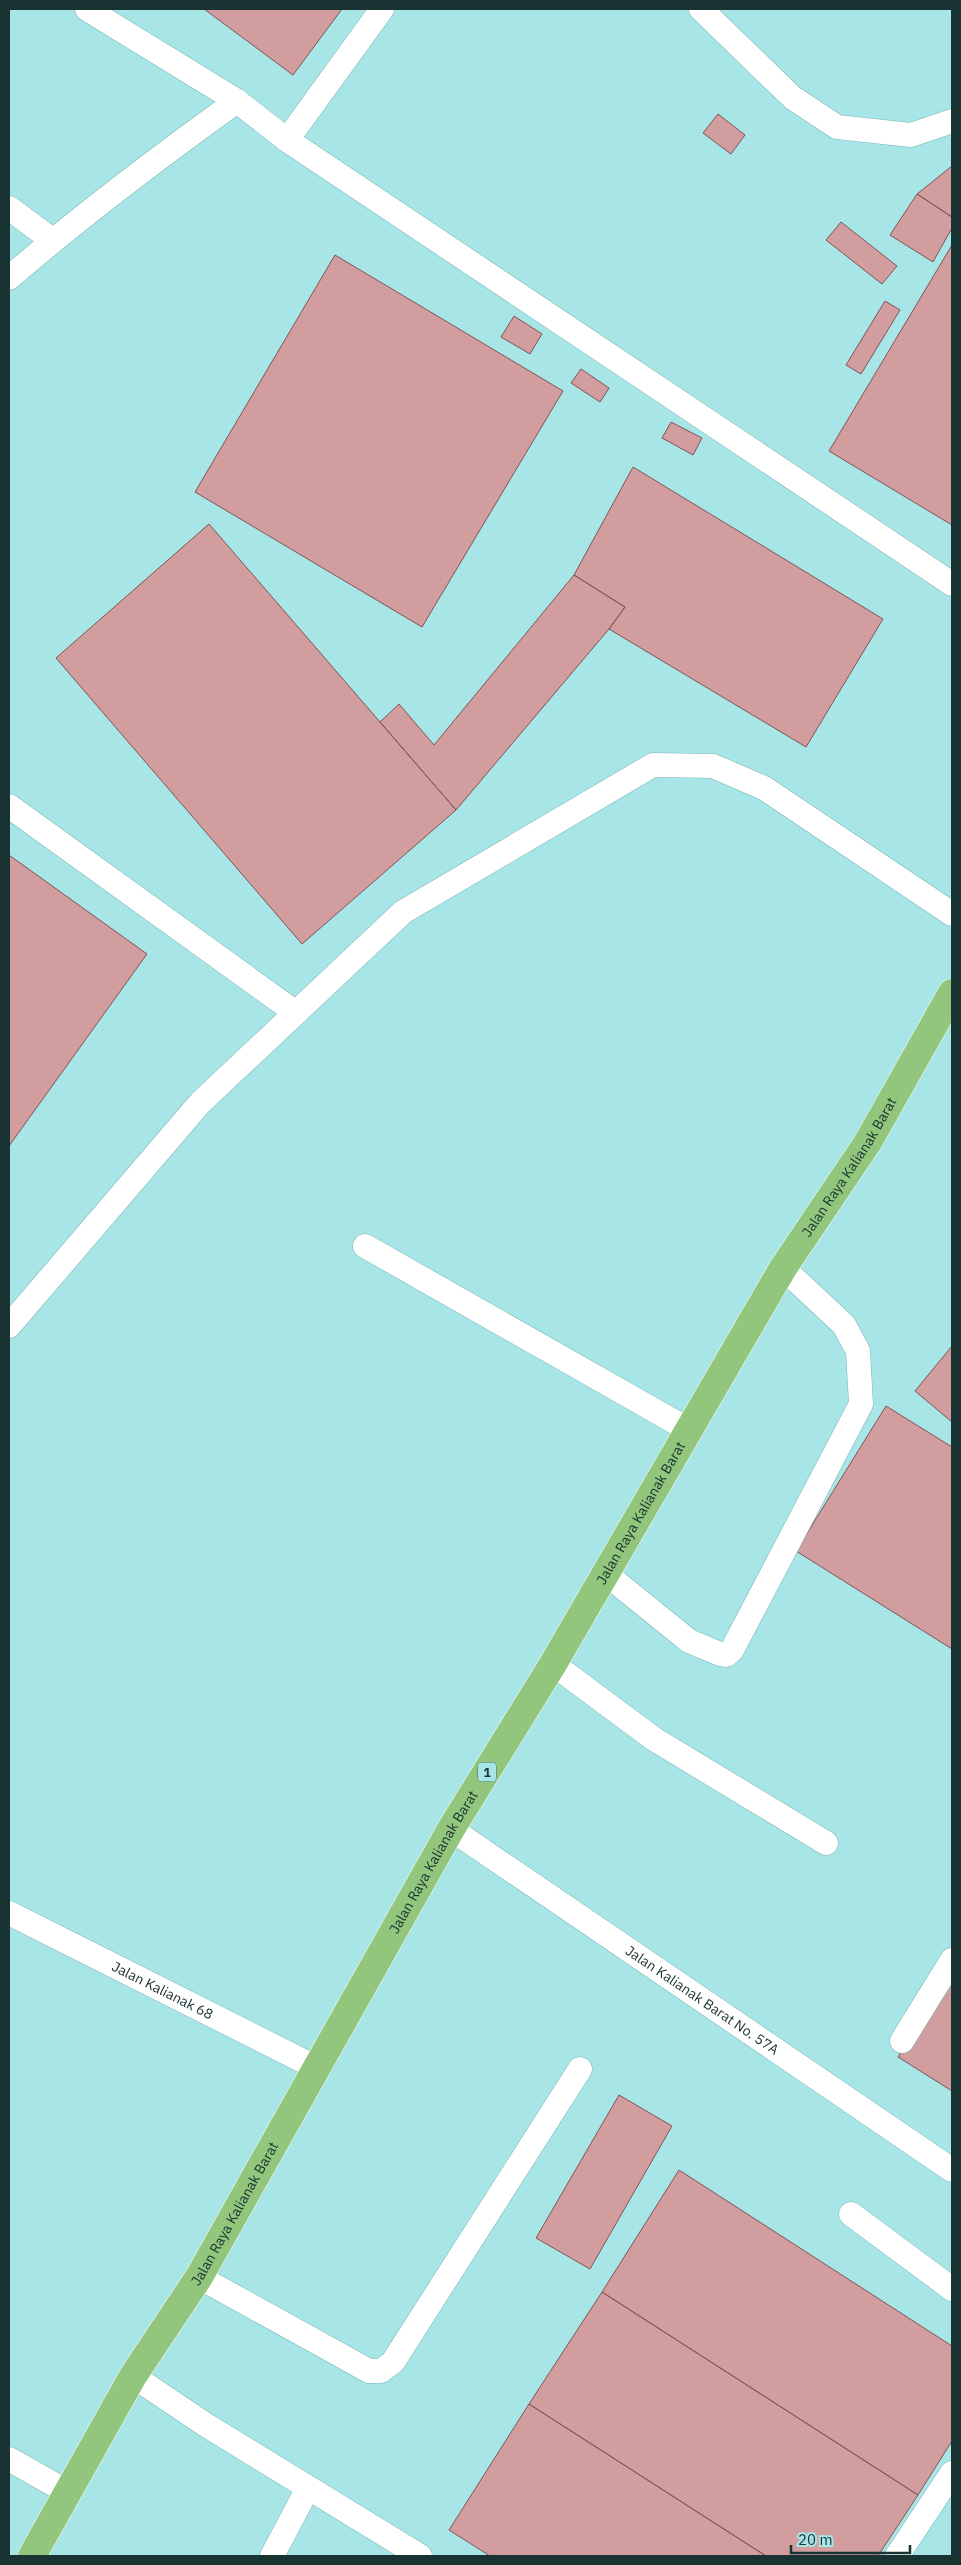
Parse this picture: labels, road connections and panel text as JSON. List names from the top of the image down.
{
  "streets": {
    "highway": ["Jalan Raya Kalianak Barat", "1"],
    "lane": ["Jalan Kalianak 68", "Jalan Kalianak Barat No. 57A"]
  },
  "crossings": [
    ["Jalan Raya Kalianak Barat", "Jalan Kalianak 68"],
    ["Jalan Raya Kalianak Barat", "Jalan Kalianak Barat No. 57A"]
  ],
  "scale_bar": "20 m"
}
